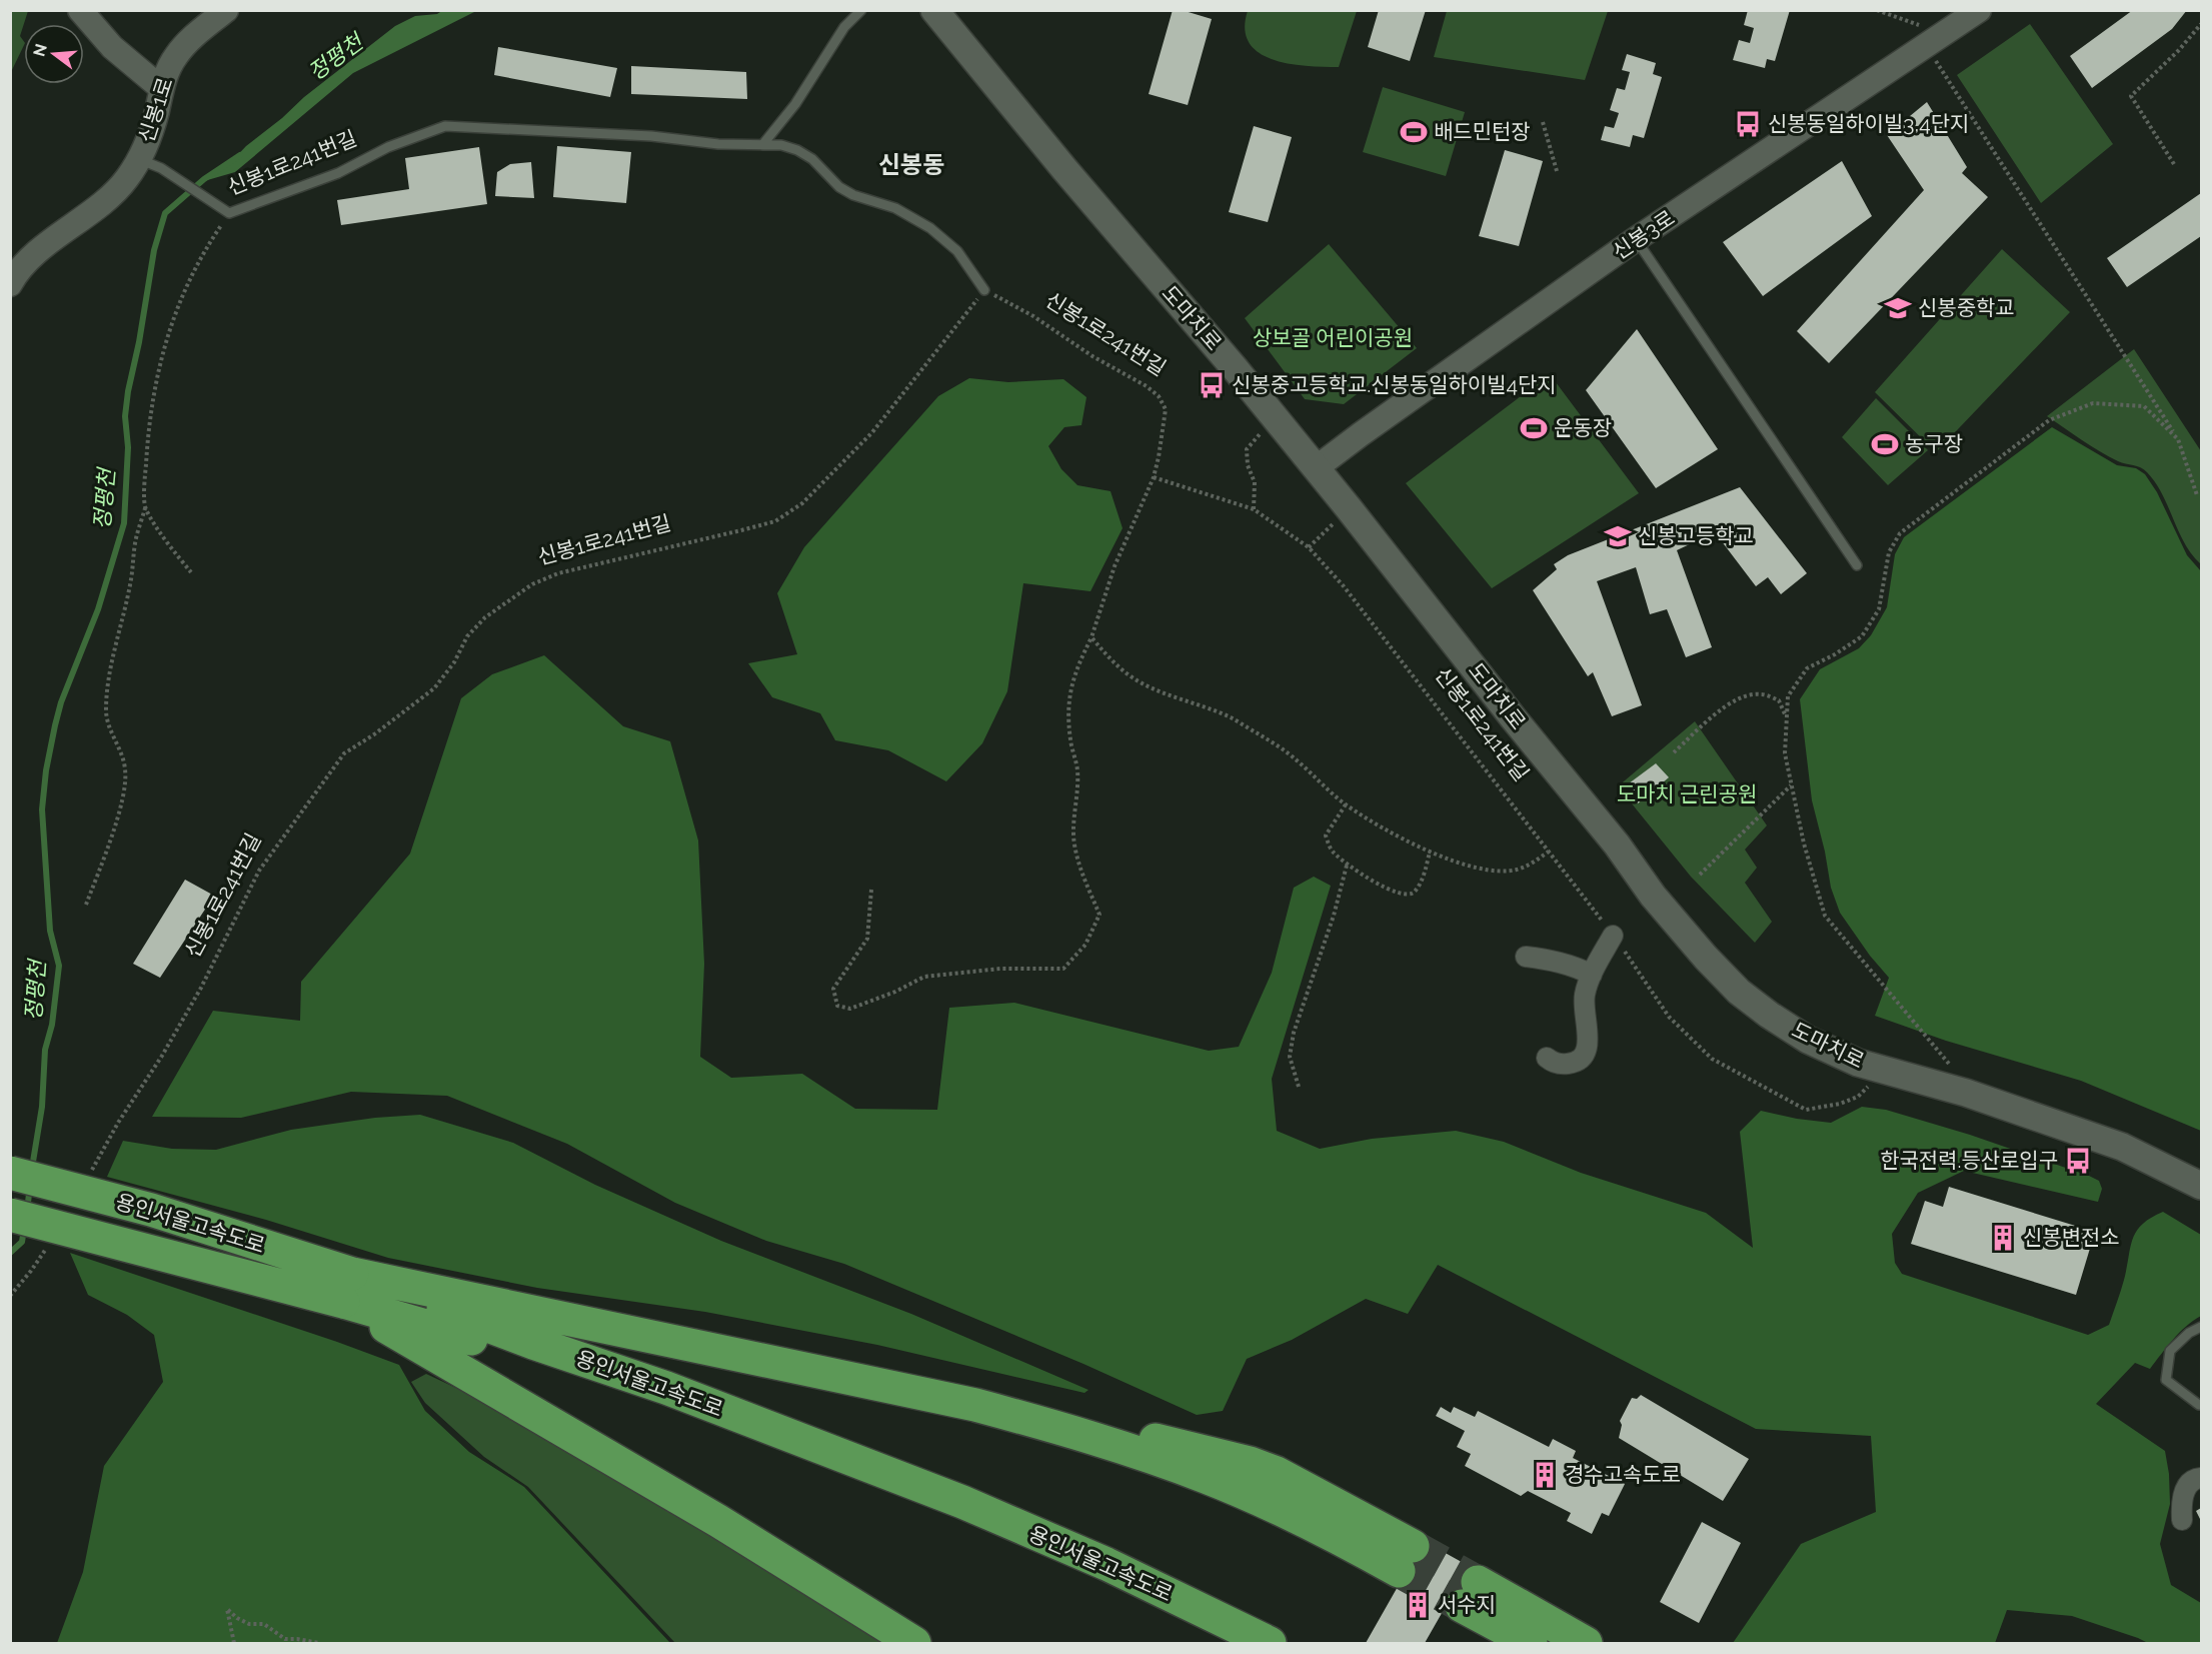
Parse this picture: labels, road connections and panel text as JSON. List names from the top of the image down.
{
  "streets": {
    "highway": ["용인서울고속도로"],
    "main road": ["도마치로"],
    "street": ["신봉1로", "신봉3로"],
    "lane": ["신봉1로241번길"]
  },
  "crossings": [
    ["신봉1로241번길", "도마치로"],
    ["신봉3로", "도마치로"]
  ],
  "districts": ["신봉동"],
  "water": ["정평천"],
  "parks": ["상보골 어린이공원", "도마치 근린공원"],
  "places": {
    "bus stop": ["신봉동일하이빌3,4단지", "신봉중고등학교.신봉동일하이빌4단지", "한국전력.등산로입구"],
    "sports": ["배드민턴장", "운동장", "농구장"],
    "school or university": ["신봉중학교", "신봉고등학교"],
    "building": ["신봉변전소", "경수고속도로", "서수지"]
  },
  "north": "left"
}
